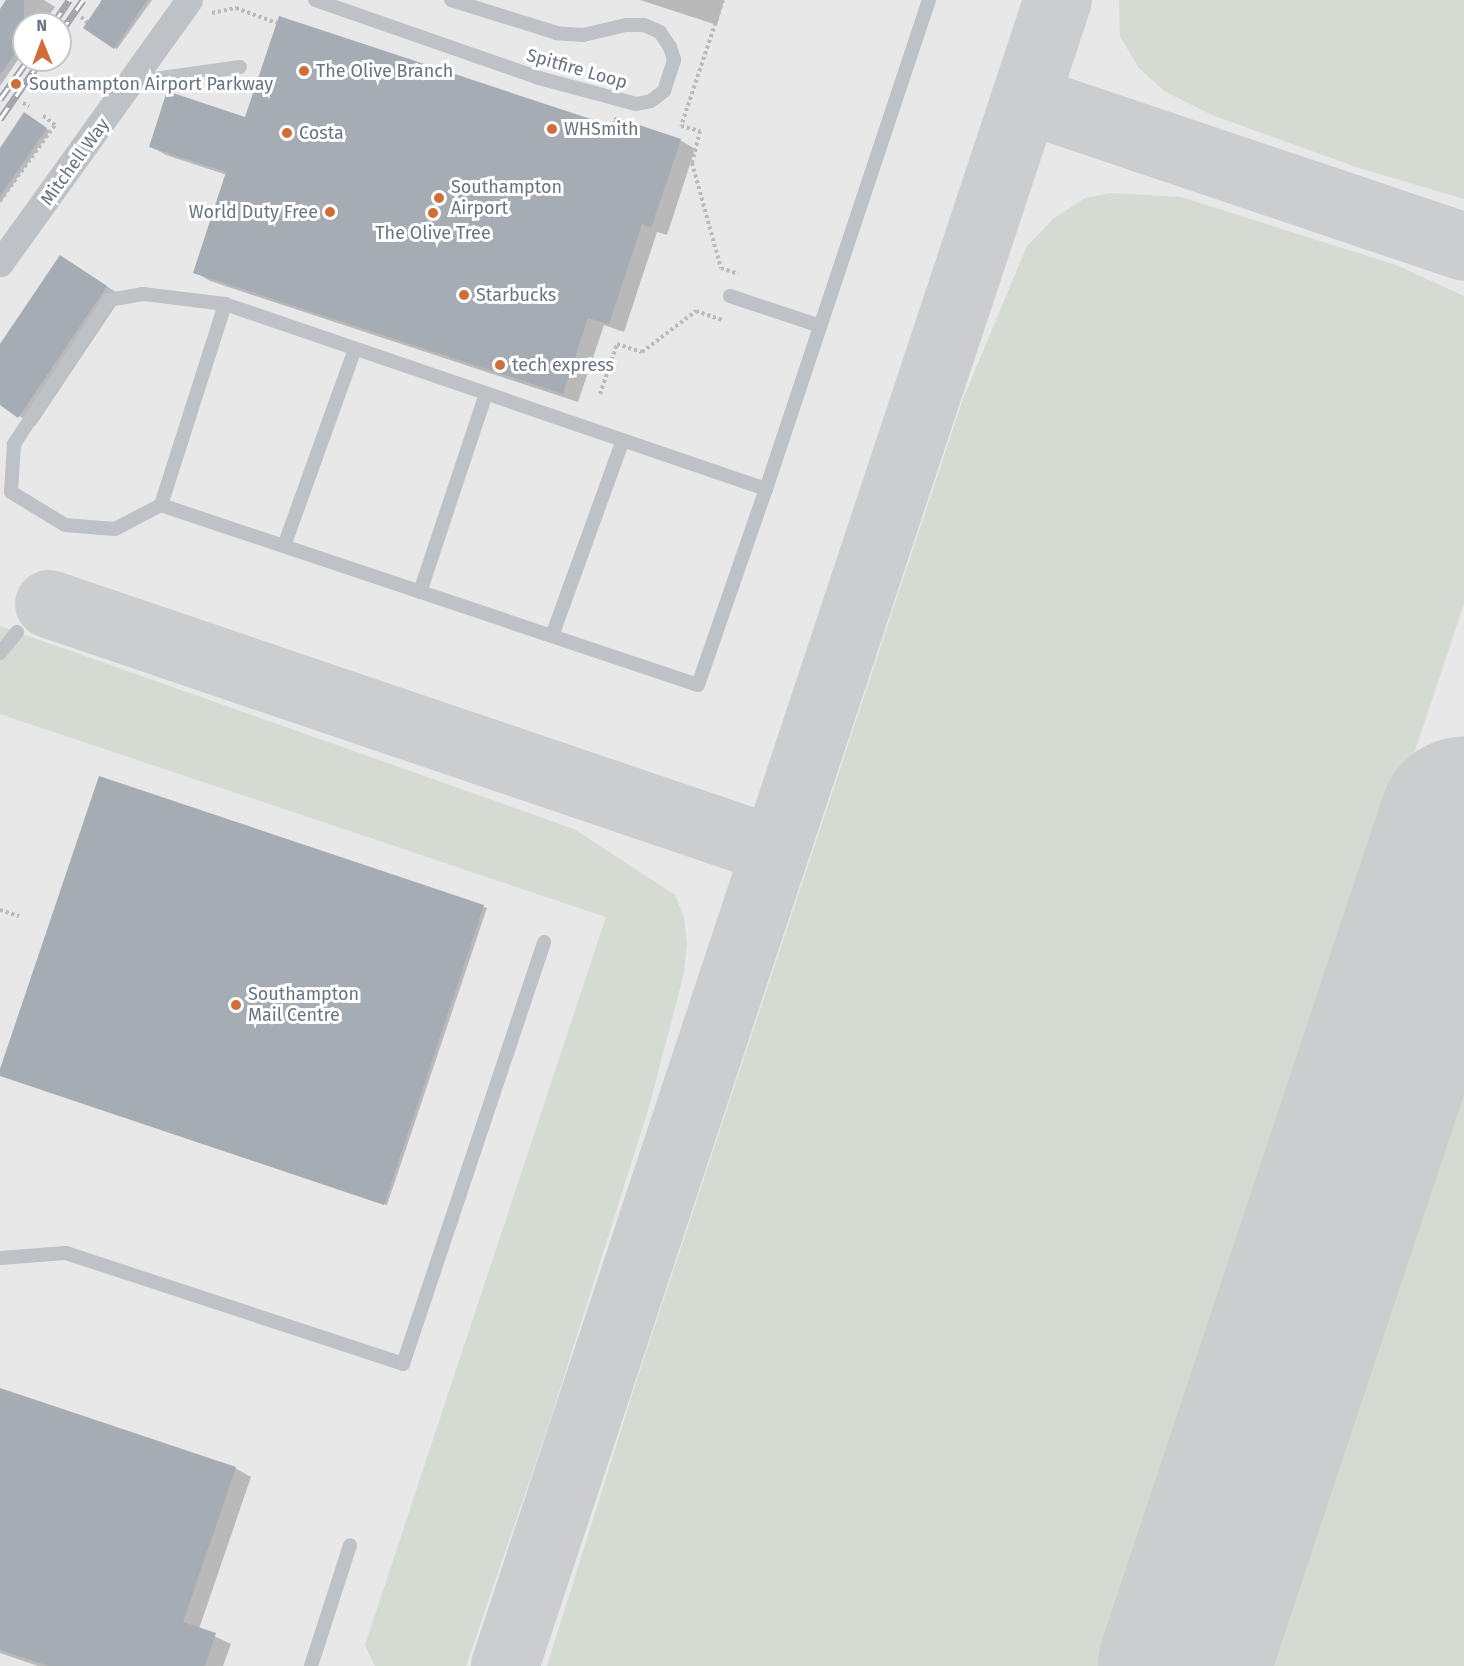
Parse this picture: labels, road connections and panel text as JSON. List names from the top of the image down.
{
  "streets": {
    "street": ["Mitchell Way"],
    "lane": ["Spitfire Loop"]
  },
  "places": [
    "The Olive Branch",
    "Southampton Airport Parkway",
    "WHSmith",
    "Costa",
    "Southampton Airport",
    "World Duty Free",
    "The Olive Tree",
    "Starbucks",
    "tech express",
    "Southampton Mail Centre"
  ],
  "north": "top"
}
